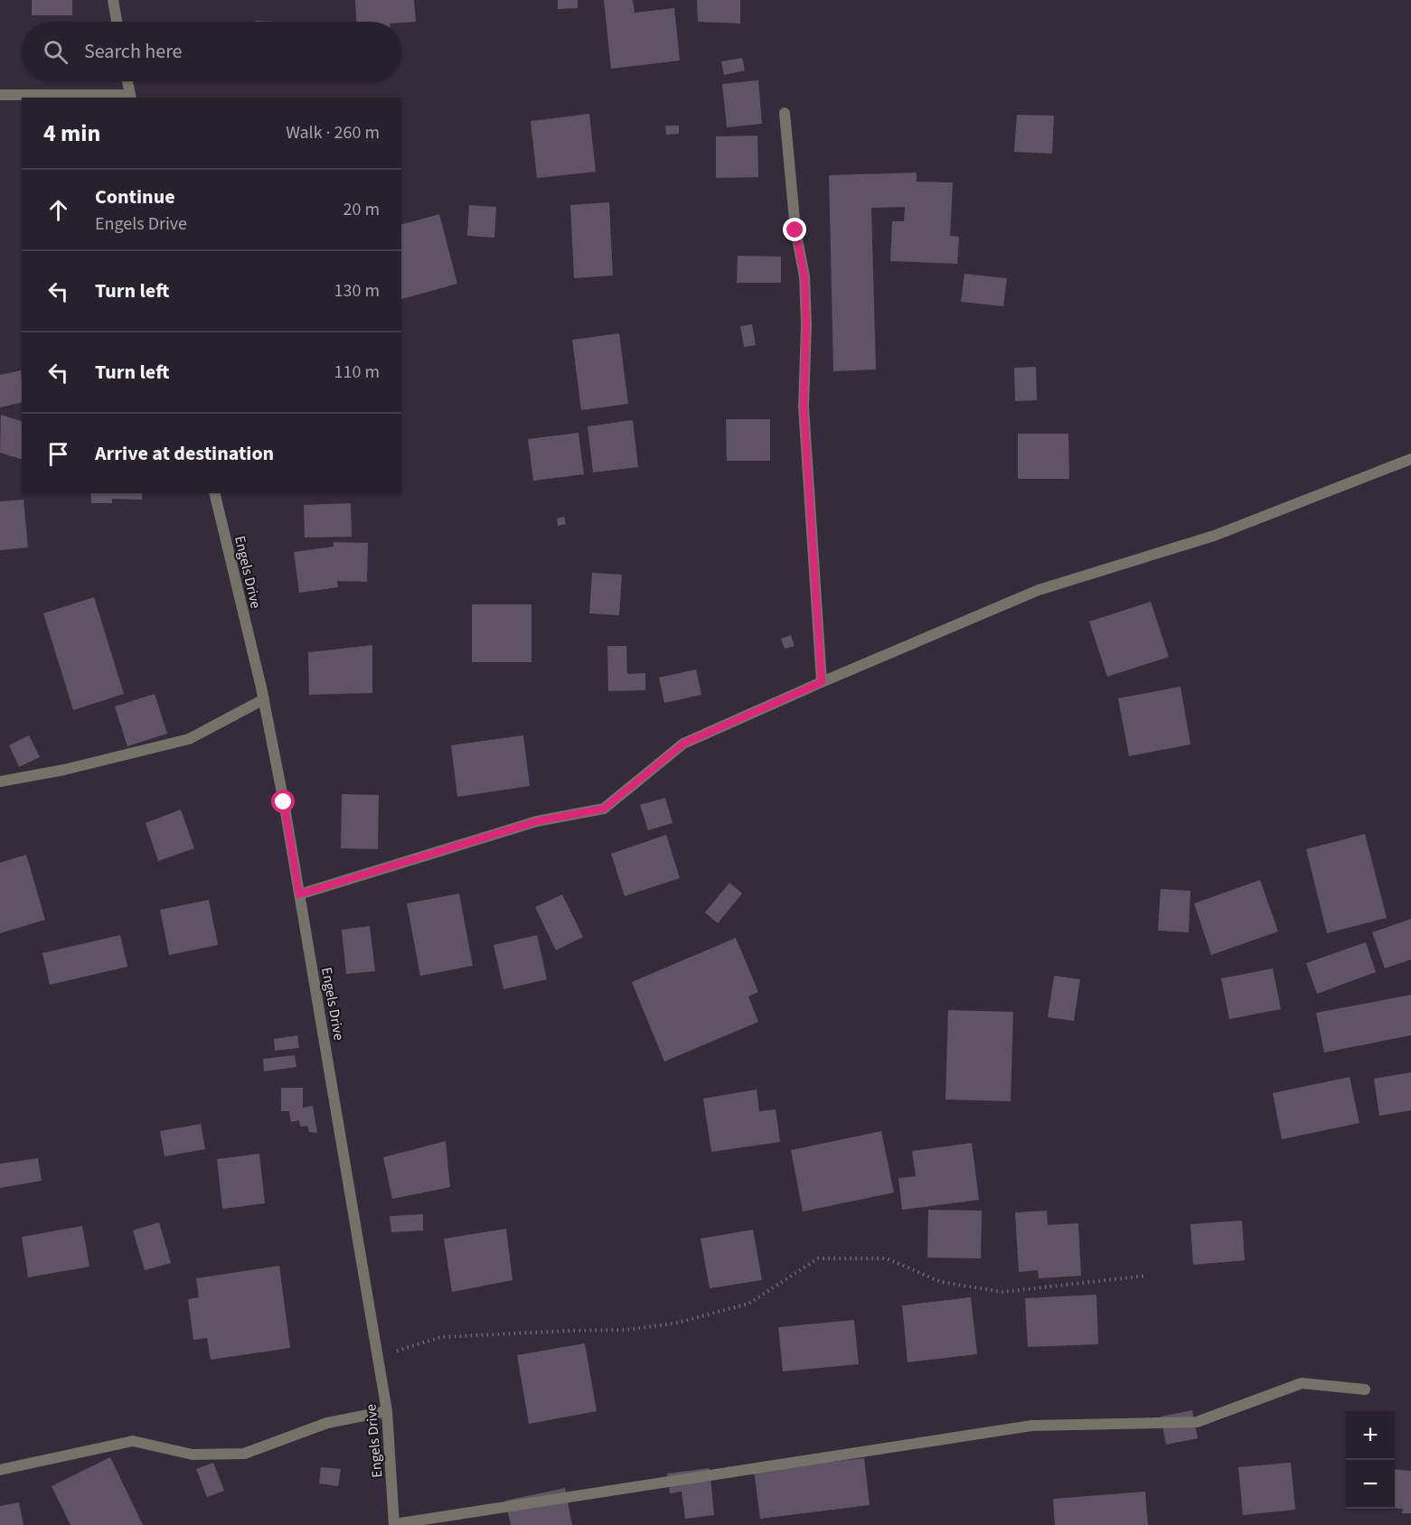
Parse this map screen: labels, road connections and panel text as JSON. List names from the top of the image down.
{
  "streets": {
    "street": ["Engels Drive"]
  },
  "page": {
    "search": "Search here",
    "heading": ["4 min", "Walk · 260 m"],
    "list": [
      ["Continue", "Engels Drive", "20 m"],
      ["Turn left", "130 m"],
      ["Turn left", "110 m"],
      "Arrive at destination"
    ],
    "map_buttons": ["+", "−"]
  }
}
